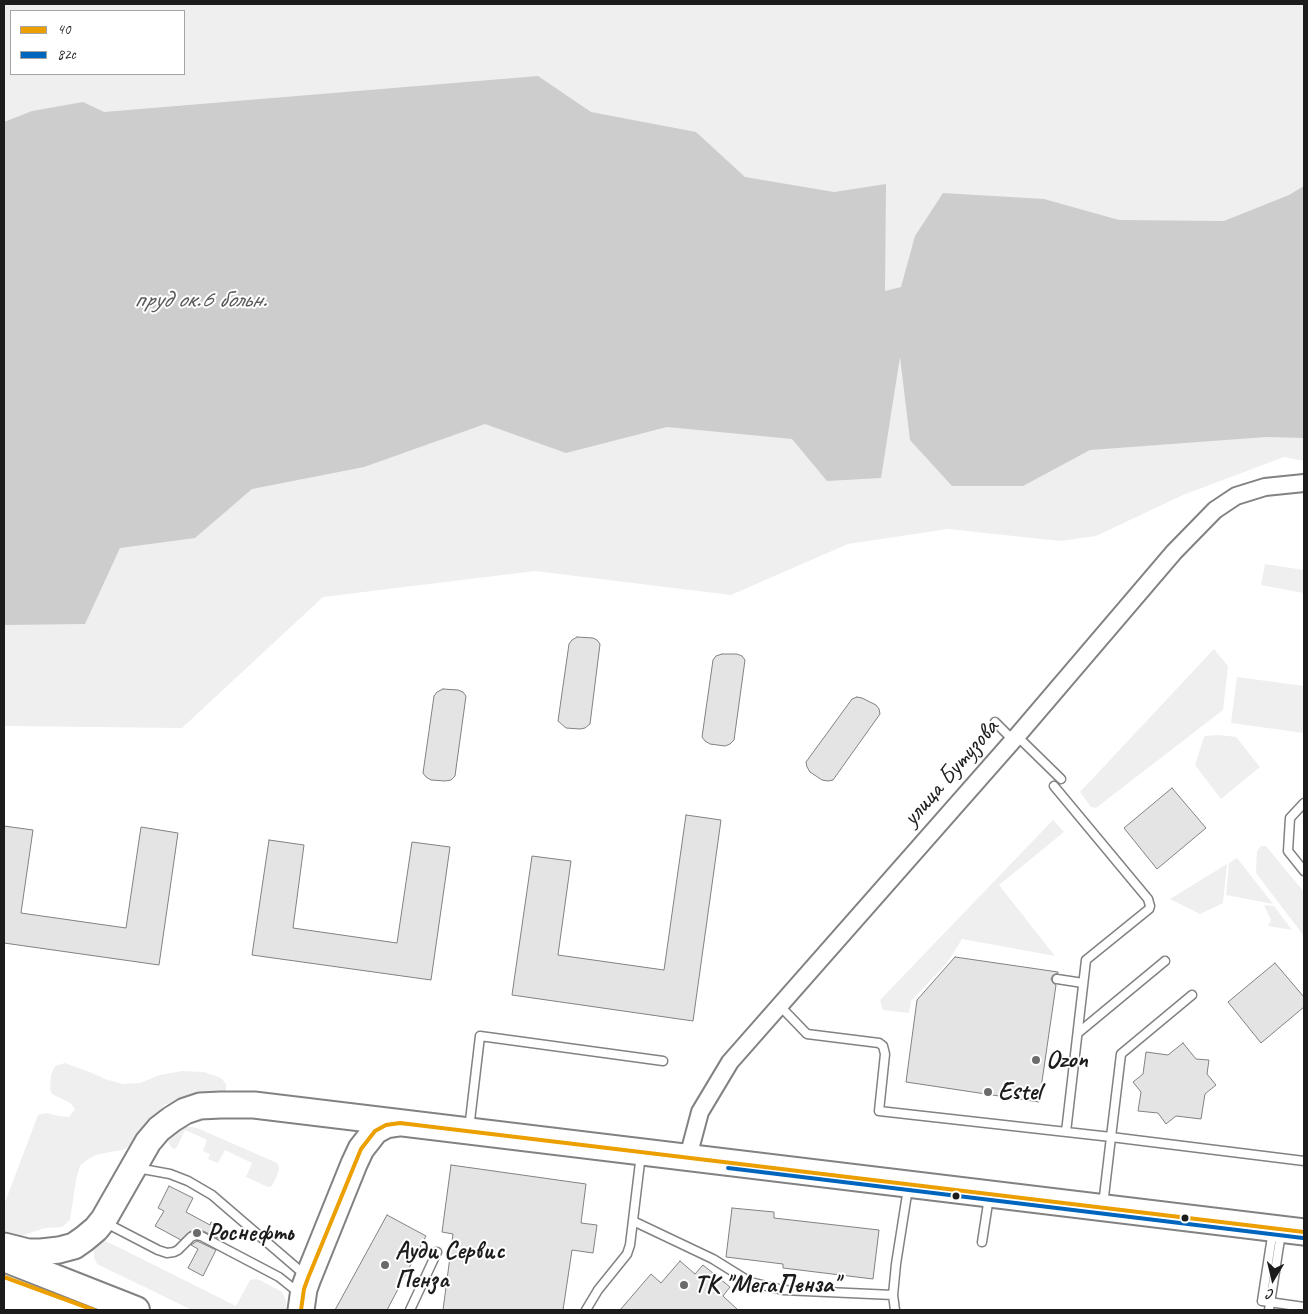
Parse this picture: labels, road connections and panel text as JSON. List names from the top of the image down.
{
  "streets": {
    "street": ["улица Бутузова"]
  },
  "water": ["пруд ок.6 больн."],
  "places": [
    "Ozon",
    "Estel",
    "Роснефть",
    "Ауди Сервис Пенза",
    "ТК \"МегаПенза\""
  ],
  "lines": ["transit line 40", "transit line 82с"],
  "legend": ["40", "82с"],
  "north": "bottom"
}
